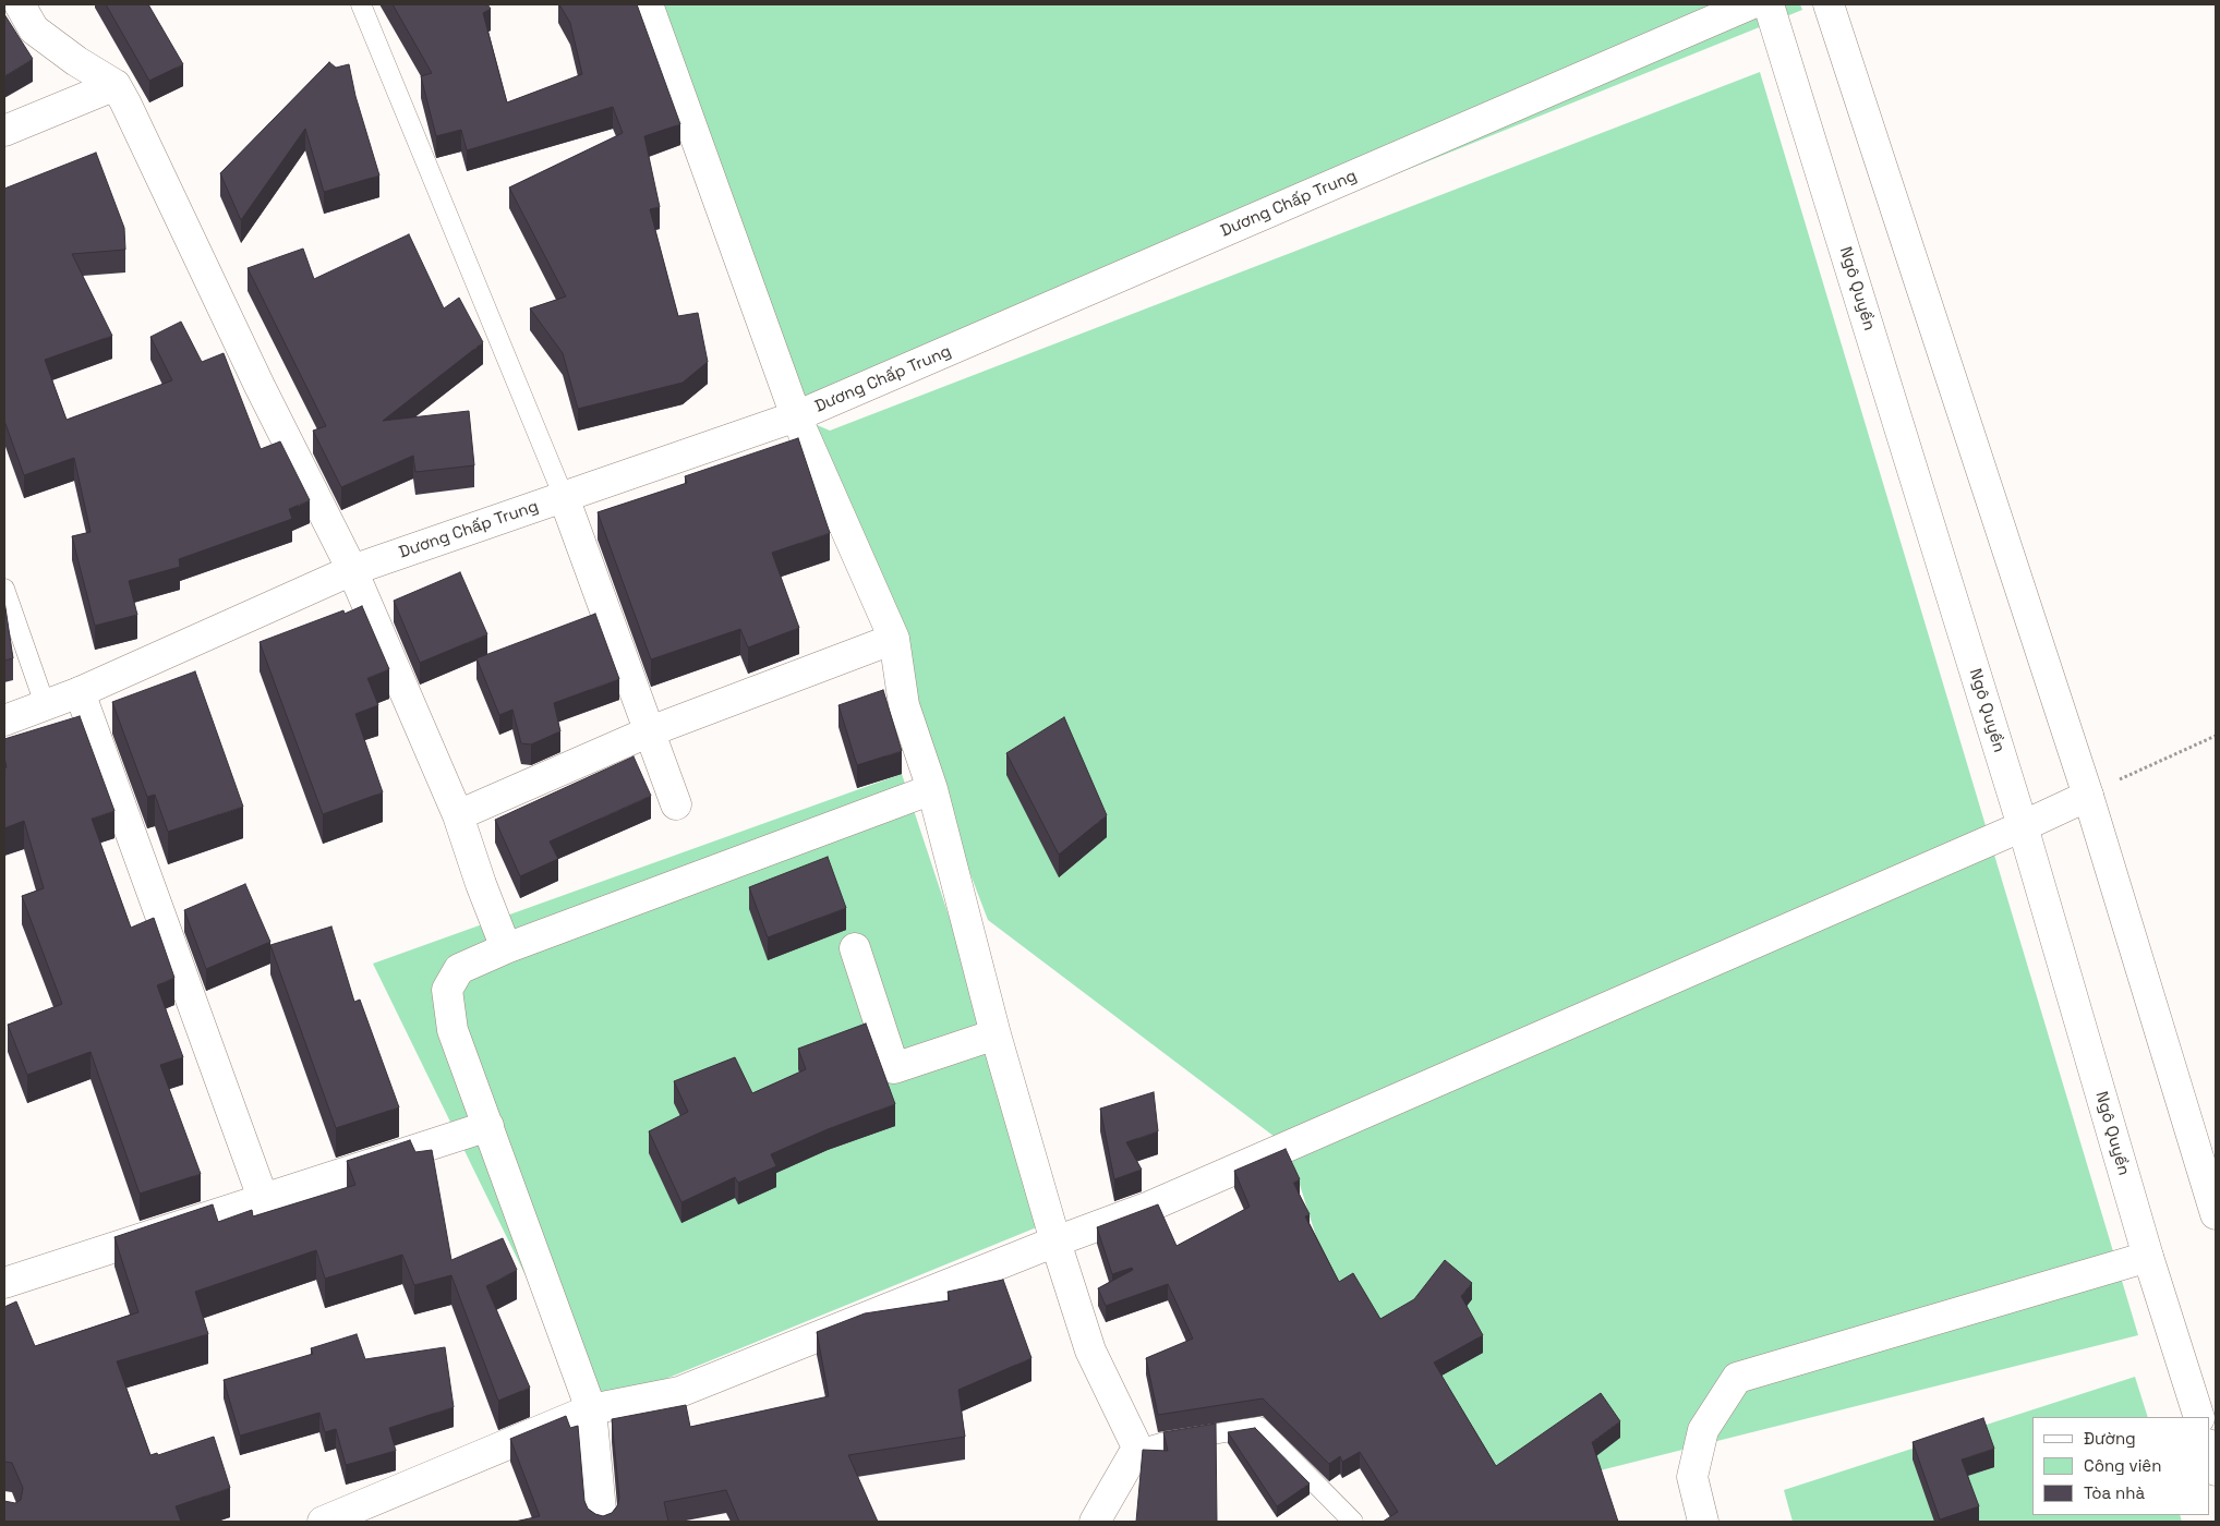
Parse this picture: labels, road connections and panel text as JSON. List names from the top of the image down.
{
  "streets": {
    "street": ["Dương Chấp Trung", "Ngô Quyền"]
  },
  "legend": ["Đường", "Công viên", "Tòa nhà"]
}
